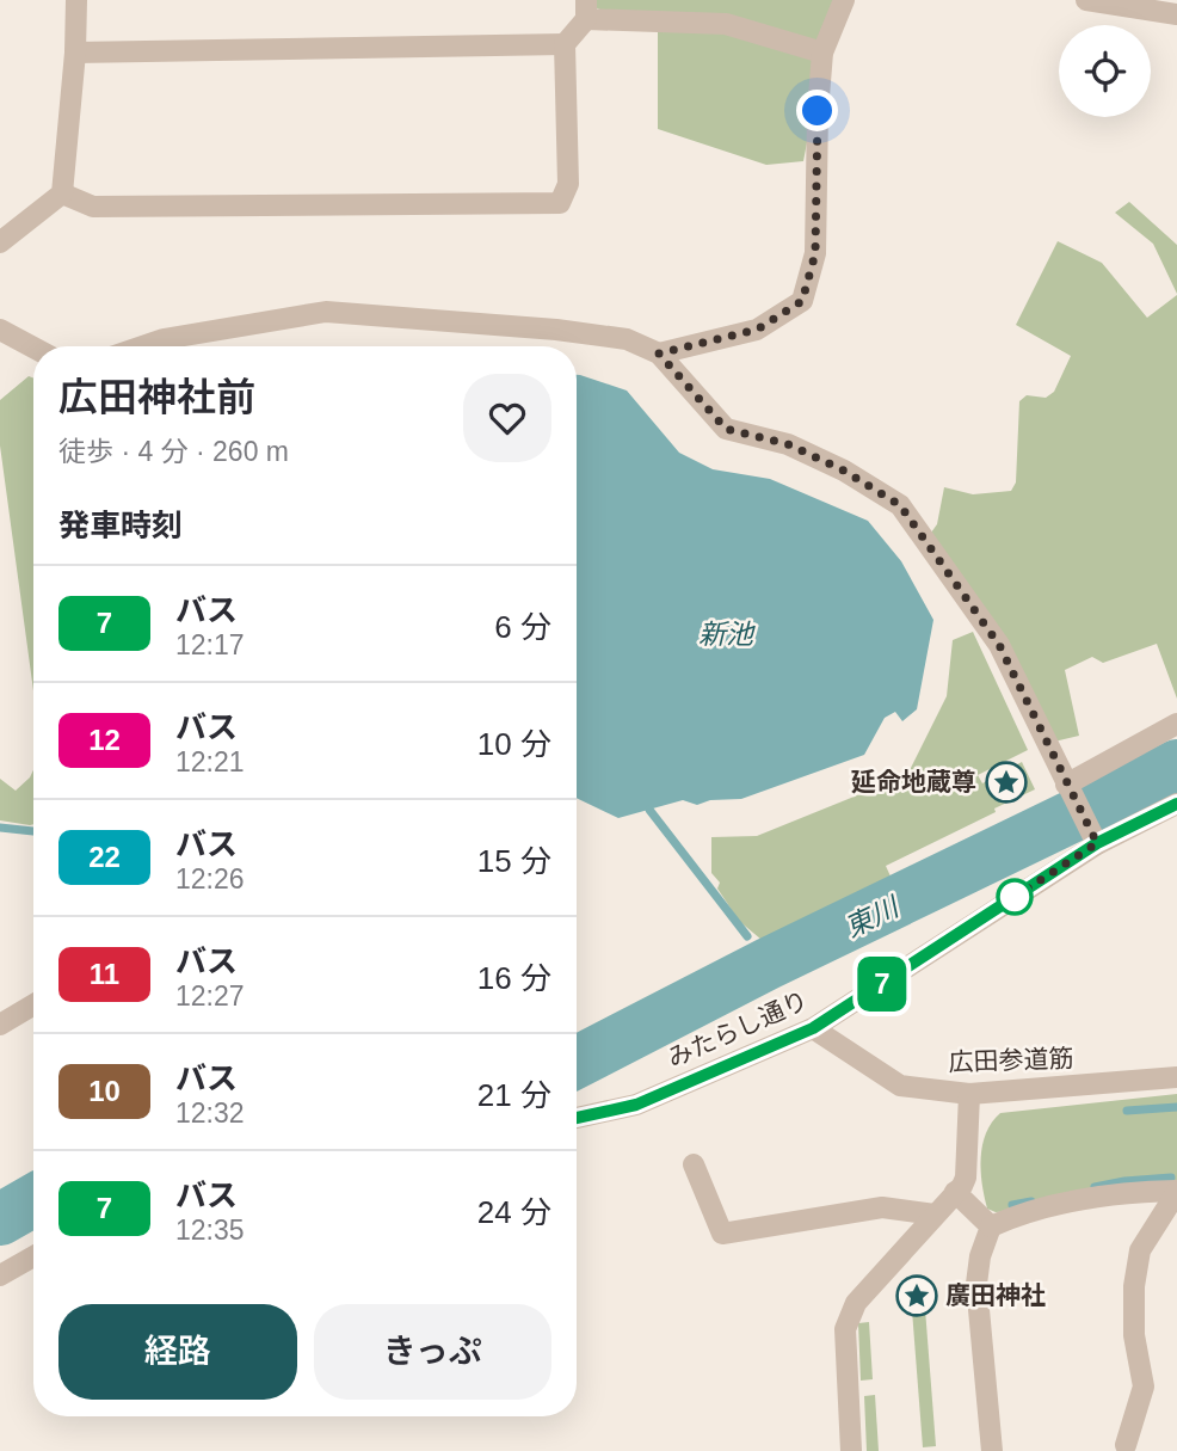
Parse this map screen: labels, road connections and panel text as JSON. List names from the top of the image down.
{
  "streets": {
    "street": ["みたらし通り", "広田参道筋"]
  },
  "crossings": [
    ["みたらし通り", "広田参道筋"]
  ],
  "water": ["新池", "東川"],
  "places": {
    "place": ["延命地蔵尊", "廣田神社"]
  },
  "lines": ["bus line 7"],
  "page": {
    "on_map": "7",
    "heading": [
      ["広田神社前", "徒歩 · 4 分 · 260 m"],
      "発車時刻"
    ],
    "list": [
      {
        "mark": "7",
        "name": "バス",
        "note": "12:17",
        "value": "6 分"
      },
      {
        "mark": "12",
        "name": "バス",
        "note": "12:21",
        "value": "10 分"
      },
      {
        "mark": "22",
        "name": "バス",
        "note": "12:26",
        "value": "15 分"
      },
      {
        "mark": "11",
        "name": "バス",
        "note": "12:27",
        "value": "16 分"
      },
      {
        "mark": "10",
        "name": "バス",
        "note": "12:32",
        "value": "21 分"
      },
      {
        "mark": "7",
        "name": "バス",
        "note": "12:35",
        "value": "24 分"
      }
    ],
    "buttons": ["経路", "きっぷ"]
  }
}
